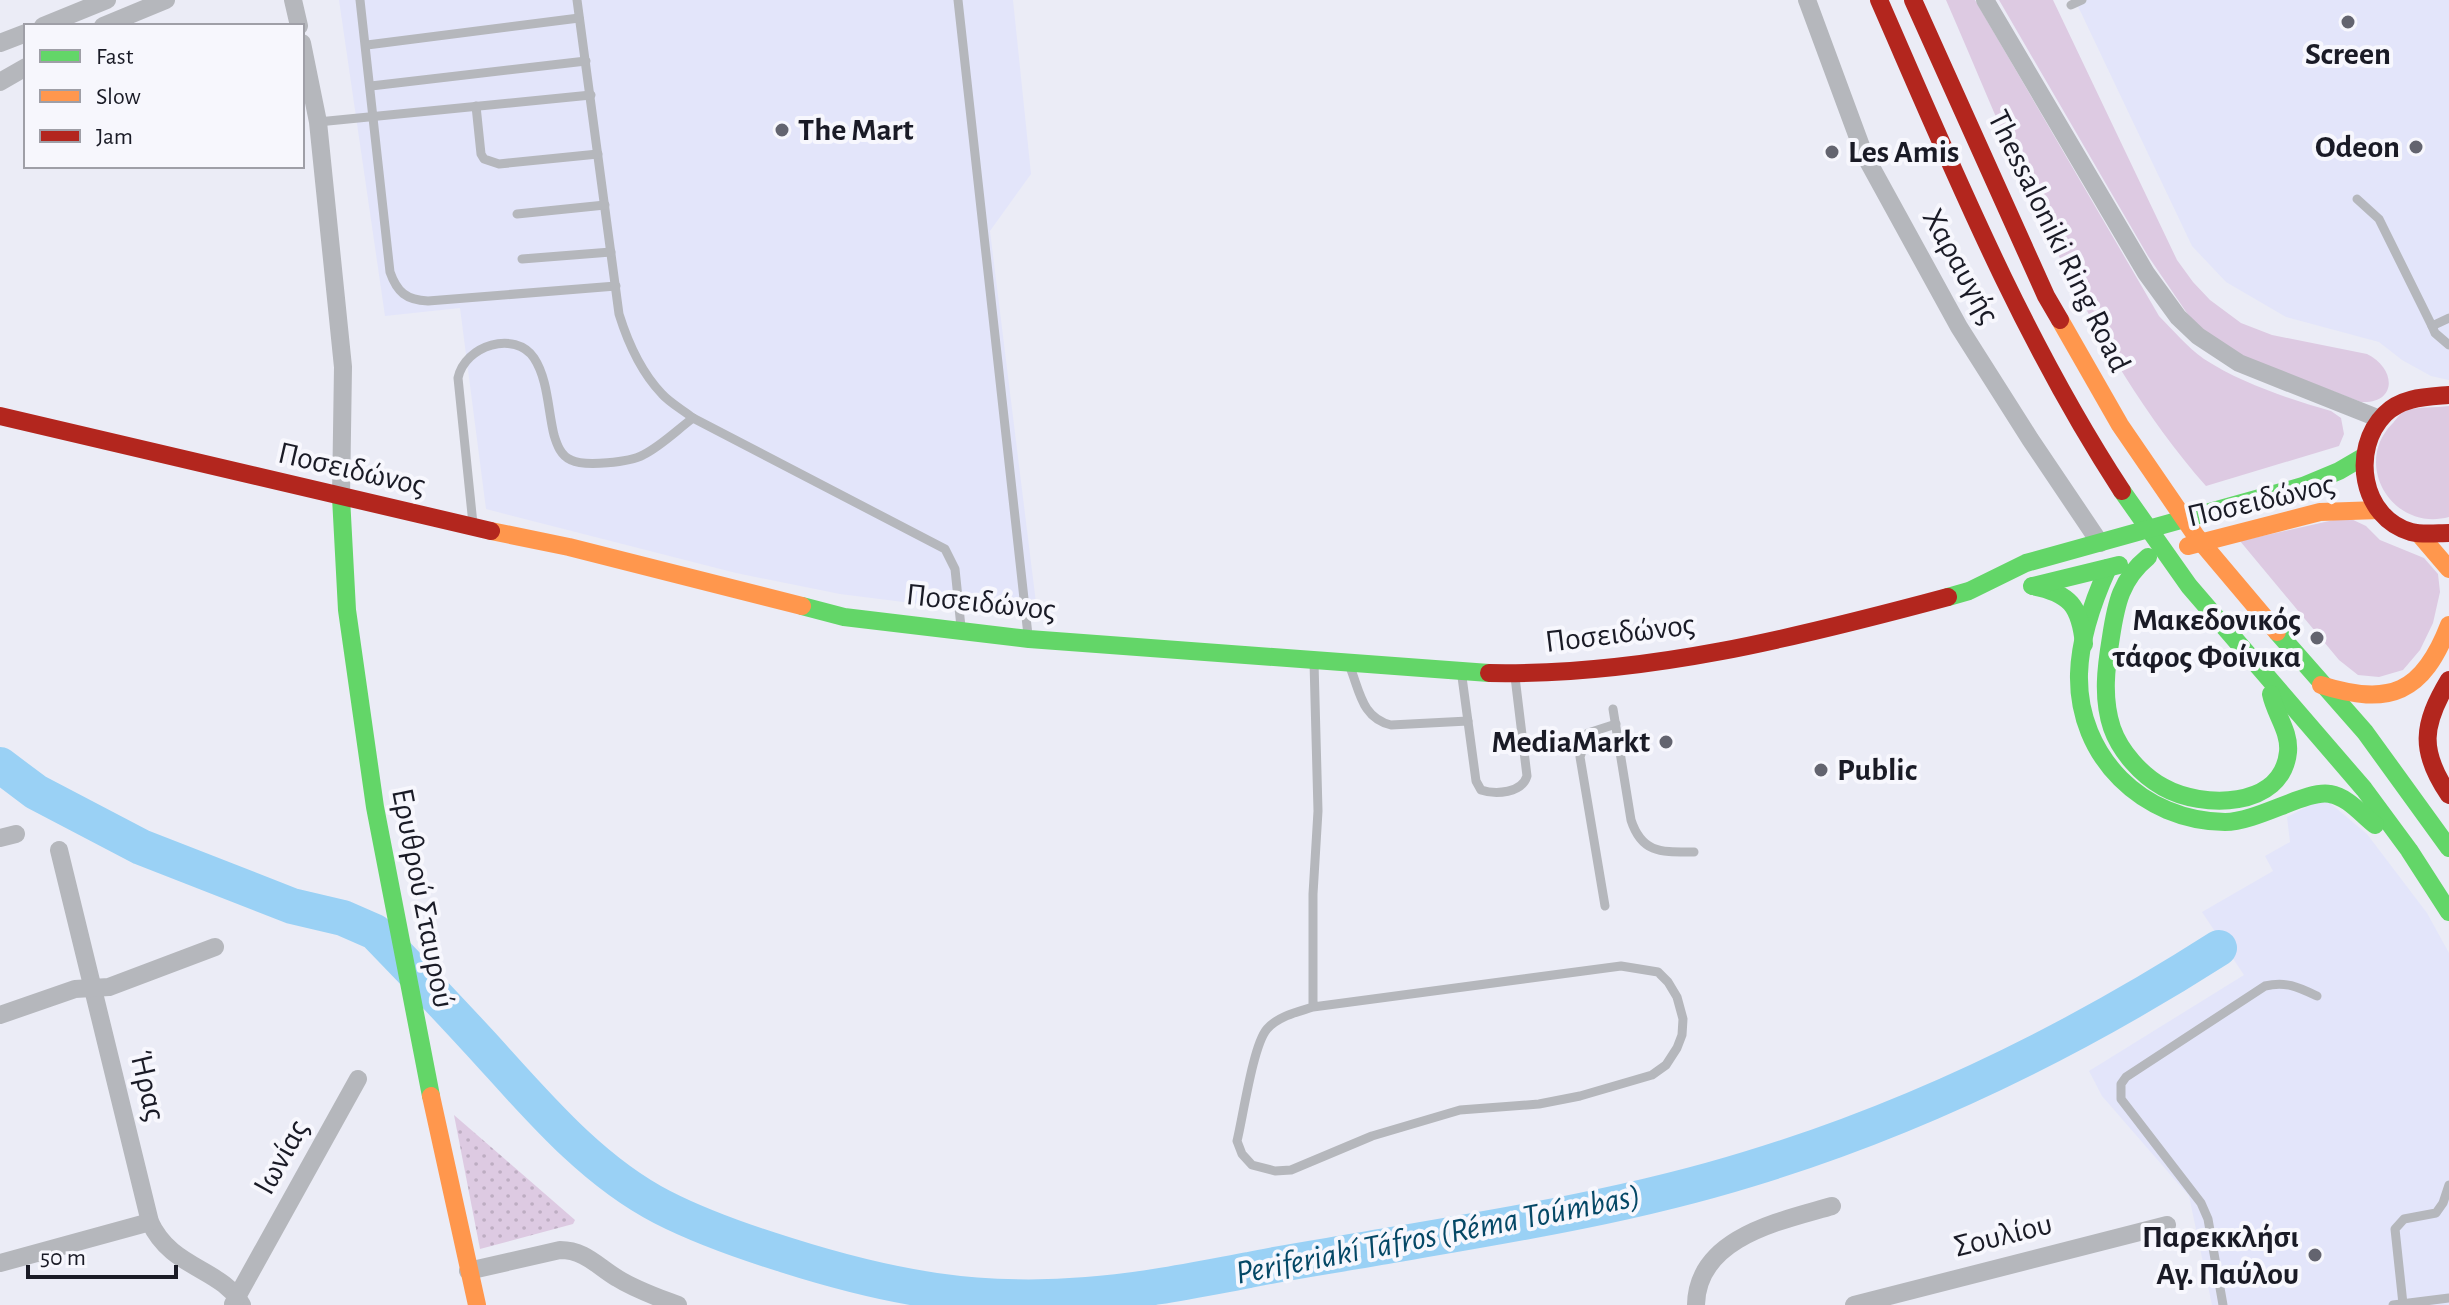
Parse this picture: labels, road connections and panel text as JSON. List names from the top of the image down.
{
  "streets": {
    "main road": ["Thessaloniki Ring Road", "Ποσειδώνος", "Ερυθρού Σταυρού"],
    "street": [
      "Χαραυγής",
      "Ήρας",
      "Ιωνίας",
      "Σουλίου"
    ]
  },
  "crossings": [
    ["Χαραυγής", "Ποσειδώνος"],
    ["Ποσειδώνος", "Ερυθρού Σταυρού"],
    ["Ήρας", "Ιωνίας"]
  ],
  "water": ["Periferiakí Táfros (Réma Toúmbas)"],
  "places": [
    "Screen",
    "The Mart",
    "Odeon",
    "Les Amis",
    "Μακεδονικός τάφος Φοίνικα",
    "MediaMarkt",
    "Public",
    "Παρεκκλήσι Αγ. Παύλου"
  ],
  "legend": ["Fast", "Slow", "Jam"],
  "scale_bar": "50 m"
}
